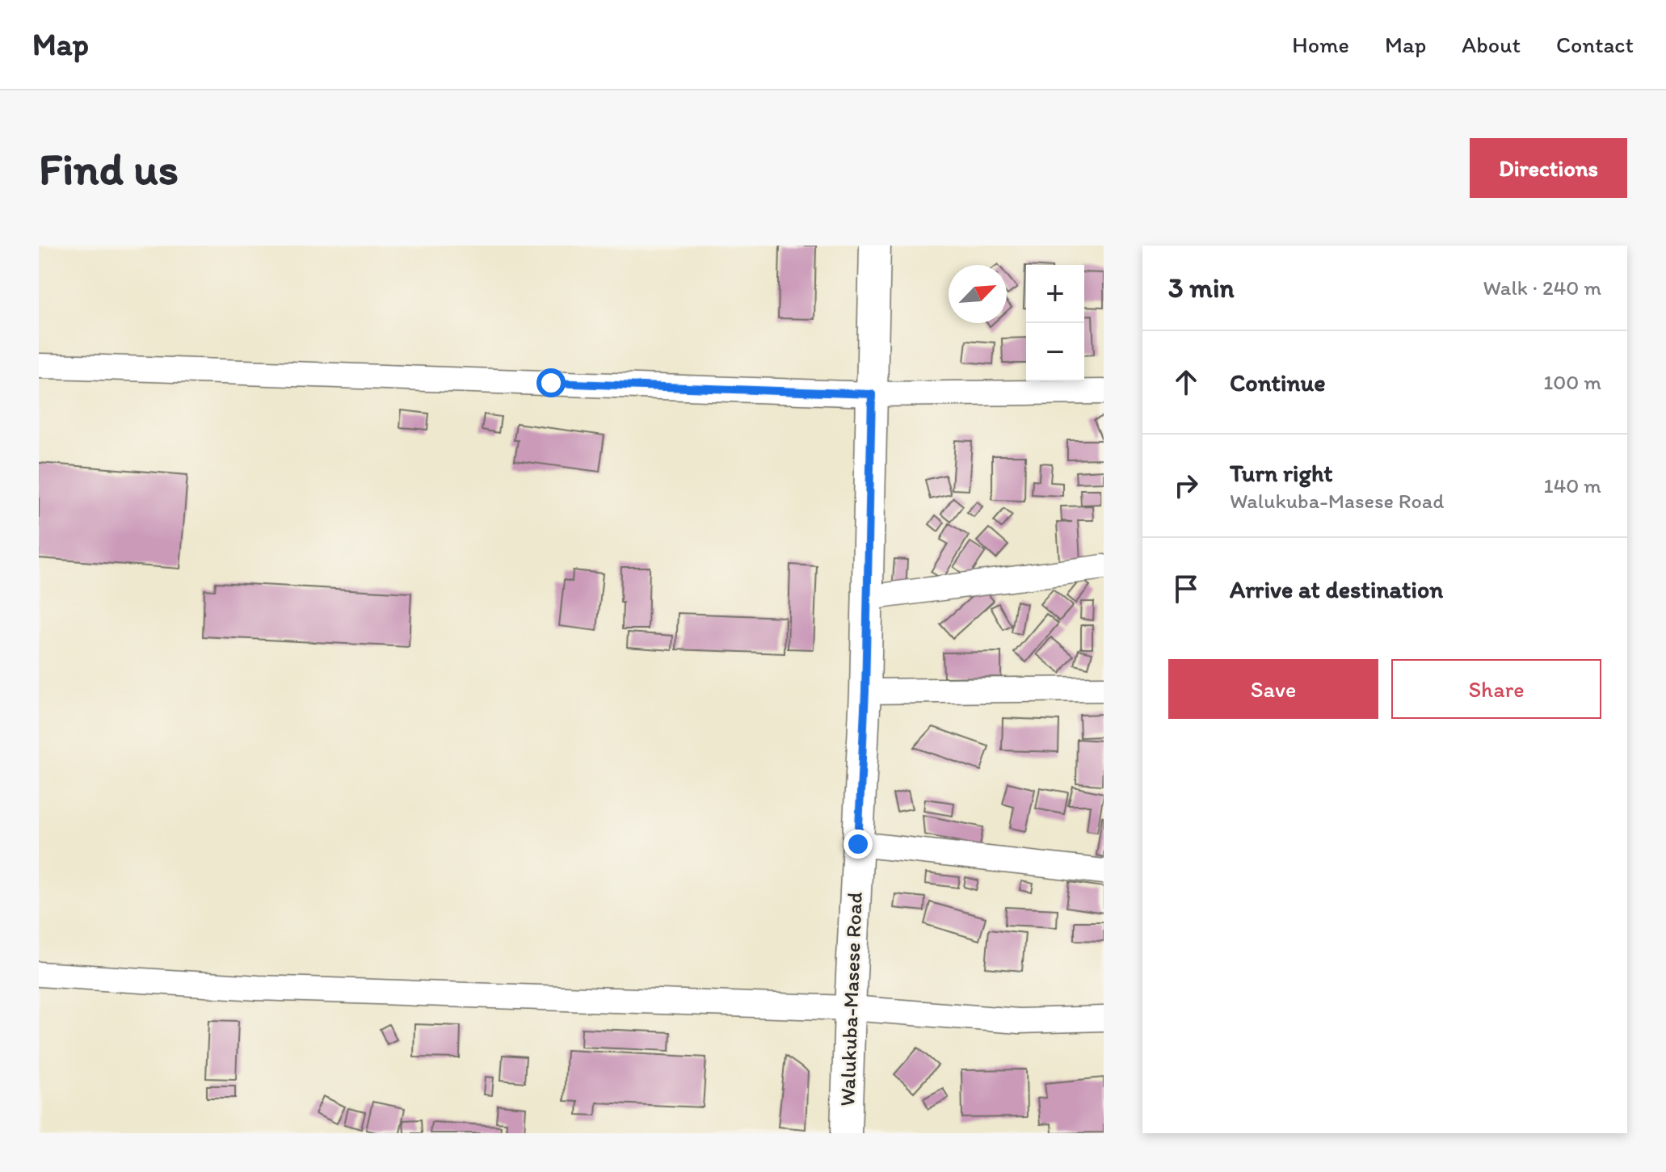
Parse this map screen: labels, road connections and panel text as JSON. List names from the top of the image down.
{
  "streets": {
    "street": ["Walukuba-Masese Road"]
  },
  "north": "top right",
  "page": {
    "header": "Map",
    "nav": [
      "Home",
      "Map",
      "About",
      "Contact"
    ],
    "buttons": [
      "Directions",
      ["Save", "Share"]
    ],
    "title": "Find us",
    "heading": ["3 min", "Walk · 240 m"],
    "map_buttons": ["+", "−"],
    "list": [
      ["Continue", "100 m"],
      ["Turn right", "Walukuba-Masese Road", "140 m"],
      "Arrive at destination"
    ]
  }
}
